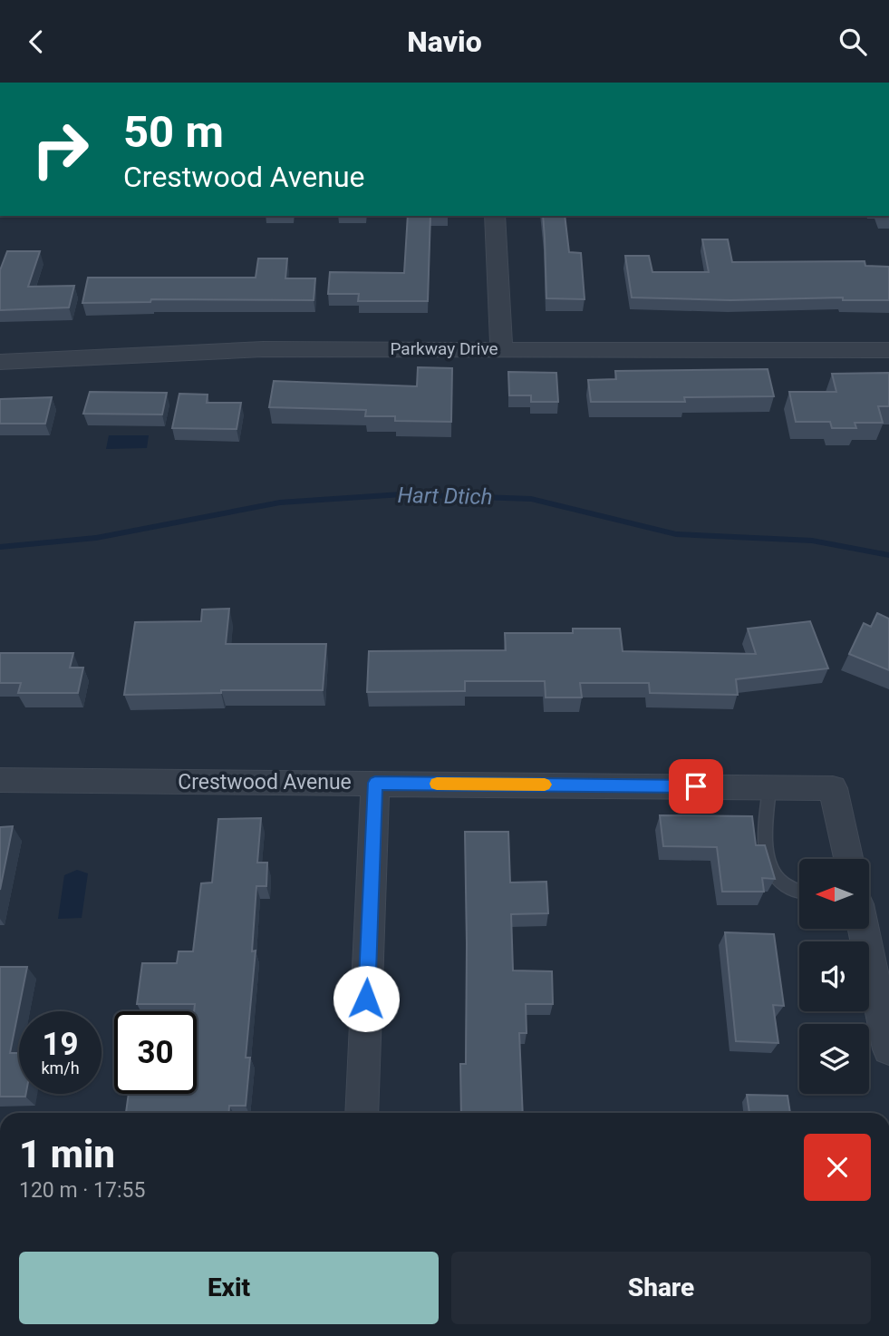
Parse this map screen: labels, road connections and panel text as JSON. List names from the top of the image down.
{
  "streets": {
    "street": ["Parkway Drive", "Crestwood Avenue"]
  },
  "water": ["Hart Dtich"],
  "north": "left",
  "page": {
    "header": "Navio",
    "turn": ["50 m", "Crestwood Avenue"],
    "speed": "19 km/h",
    "limit": "30",
    "heading": ["1 min", "120 m · 17:55"],
    "buttons": ["Exit", "Share"]
  }
}
